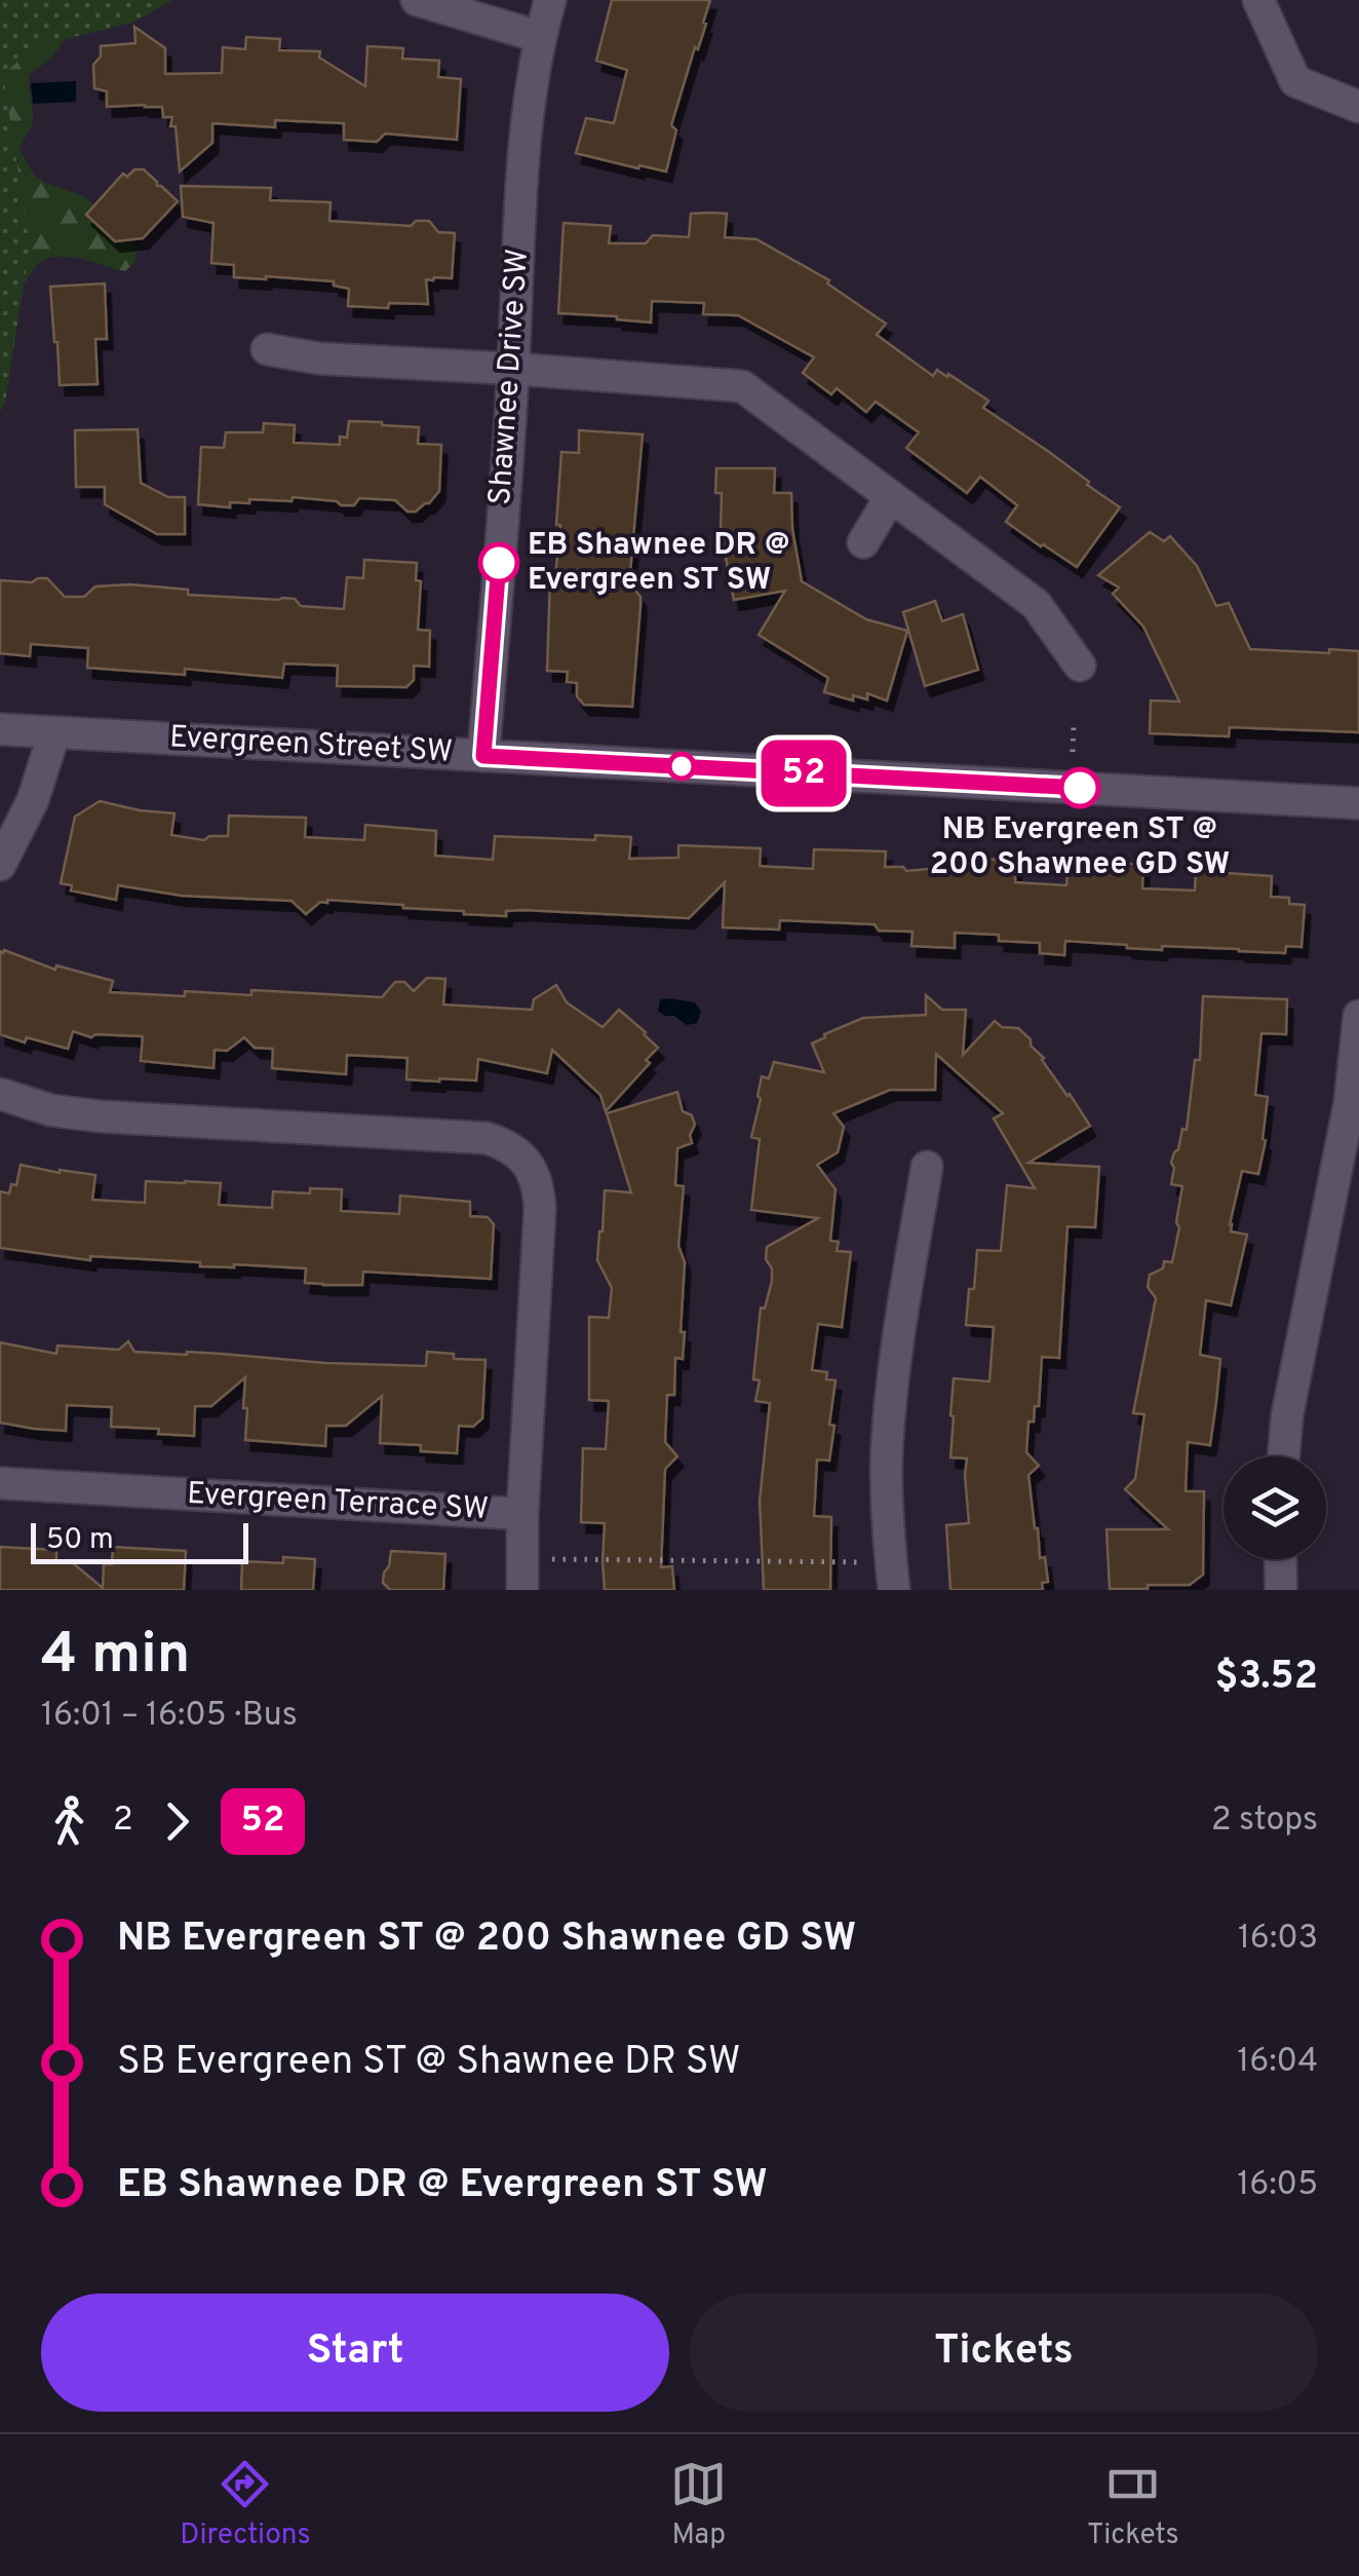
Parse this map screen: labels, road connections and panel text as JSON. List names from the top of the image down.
{
  "streets": {
    "street": ["Shawnee Drive SW", "Evergreen Street SW", "Evergreen Terrace SW"]
  },
  "crossings": [
    ["Shawnee Drive SW", "Evergreen Street SW"]
  ],
  "places": ["EB Shawnee DR @ Evergreen ST SW", "NB Evergreen ST @ 200 Shawnee GD SW"],
  "lines": ["bus line 52"],
  "scale_bar": "50 m",
  "page": {
    "on_map": "52",
    "scale": "50 m",
    "heading": ["4 min", "16:01 – 16:05 · Bus", "$3.52"],
    "legs": ["2", "52", "2 stops"],
    "list": [
      {
        "name": "NB Evergreen ST @ 200 Shawnee GD SW",
        "value": "16:03"
      },
      {
        "name": "SB Evergreen ST @ Shawnee DR SW",
        "value": "16:04"
      },
      {
        "name": "EB Shawnee DR @ Evergreen ST SW",
        "value": "16:05"
      }
    ],
    "buttons": ["Start", "Tickets"],
    "tabs": ["Directions", "Map", "Tickets"]
  }
}
